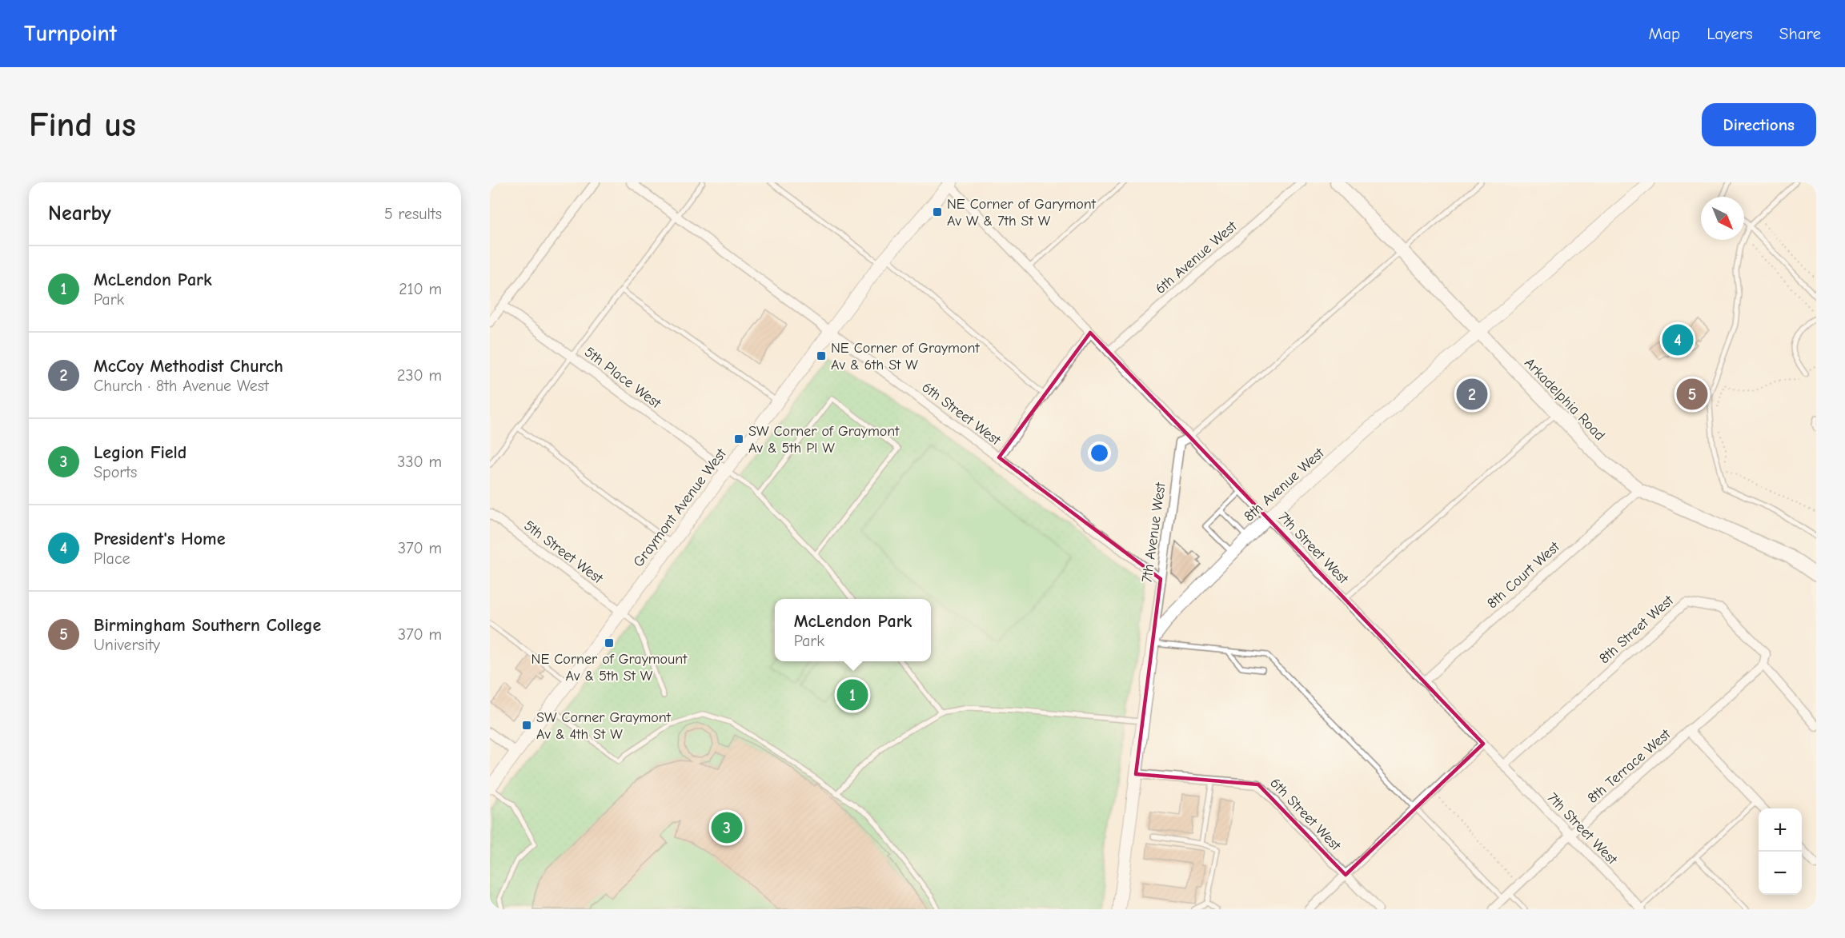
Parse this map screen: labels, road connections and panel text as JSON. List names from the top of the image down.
{
  "streets": {
    "main road": ["Arkadelphia Road", "8th Avenue West", "Graymont Avenue West"],
    "street": [
      "6th Avenue West",
      "5th Place West",
      "6th Street West",
      "7th Avenue West",
      "7th Street West",
      "5th Street West",
      "8th Court West",
      "8th Street West",
      "8th Terrace West"
    ]
  },
  "crossings": [
    ["6th Avenue West", "7th Street West"],
    ["5th Place West", "Graymont Avenue West"],
    ["Arkadelphia Road", "8th Avenue West"],
    ["Arkadelphia Road", "8th Court West"],
    ["6th Street West", "Graymont Avenue West"],
    ["6th Street West", "7th Avenue West"],
    ["8th Avenue West", "7th Avenue West"],
    ["8th Avenue West", "7th Street West"],
    ["Graymont Avenue West", "7th Street West"],
    ["Graymont Avenue West", "5th Street West"],
    ["7th Avenue West", "7th Street West"],
    ["7th Street West", "8th Court West"],
    ["7th Street West", "8th Street West"],
    ["7th Street West", "8th Terrace West"],
    ["8th Street West", "8th Terrace West"]
  ],
  "places": {
    "transit": [
      "NE Corner of Garymont Av W & 7th St W",
      "NE Corner of Graymont Av & 6th St W",
      "SW Corner of Graymont Av & 5th Pl W",
      "NE Corner of Graymount Av & 5th St W",
      "SW Corner Graymont Av & 4th St W"
    ]
  },
  "north": "bottom right",
  "page": {
    "header": "Turnpoint",
    "nav": ["Map", "Layers", "Share"],
    "buttons": "Directions",
    "title": "Find us",
    "heading": ["Nearby", "5 results"],
    "list": [
      {
        "mark": "1",
        "name": "McLendon Park",
        "note": "Park",
        "value": "210 m"
      },
      {
        "mark": "2",
        "name": "McCoy Methodist Church",
        "note": "Church · 8th Avenue West",
        "value": "230 m"
      },
      {
        "mark": "3",
        "name": "Legion Field",
        "note": "Sports",
        "value": "330 m"
      },
      {
        "mark": "4",
        "name": "President's Home",
        "note": "Place",
        "value": "370 m"
      },
      {
        "mark": "5",
        "name": "Birmingham Southern College",
        "note": "University",
        "value": "370 m"
      }
    ],
    "pins": [
      "4",
      "2",
      "5",
      "1",
      "3"
    ],
    "popup": ["McLendon Park", "Park"],
    "map_buttons": ["+", "−"]
  }
}
